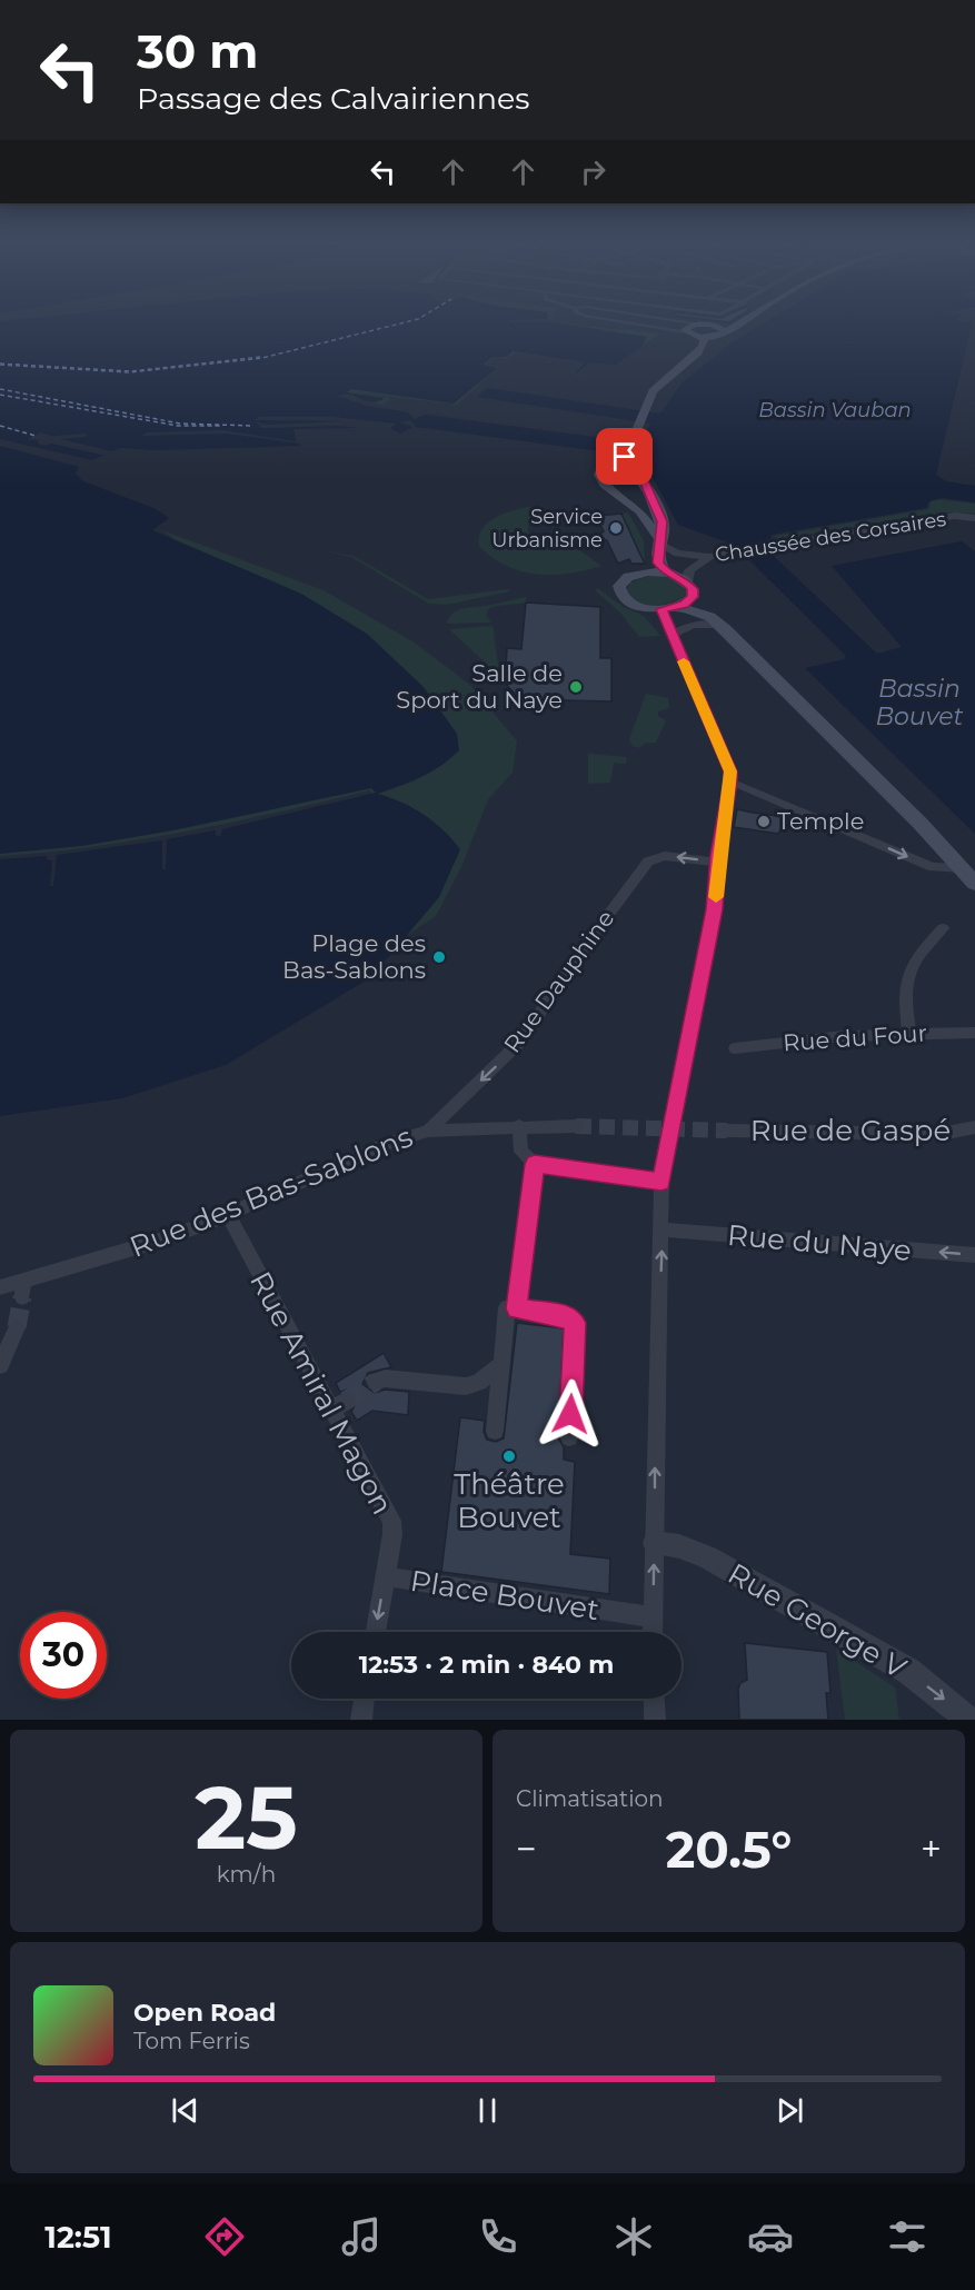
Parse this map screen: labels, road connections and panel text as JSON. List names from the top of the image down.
{
  "streets": {
    "street": [
      "Chaussée des Corsaires",
      "Rue Dauphine",
      "Rue du Four",
      "Rue de Gaspé",
      "Rue des Bas-Sablons",
      "Rue du Naye",
      "Rue Amiral Magon",
      "Place Bouvet",
      "Rue George V"
    ]
  },
  "crossings": [
    ["Rue Dauphine", "Rue des Bas-Sablons"],
    ["Rue des Bas-Sablons", "Rue Amiral Magon"],
    ["Rue Amiral Magon", "Place Bouvet"]
  ],
  "one_way": ["Rue Dauphine", "Rue du Naye", "Rue George V"],
  "water": ["Bassin Vauban", "Bassin Bouvet"],
  "places": [
    "Service Urbanisme",
    "Salle de Sport du Naye",
    "Temple",
    "Plage des Bas-Sablons",
    "Théâtre Bouvet"
  ],
  "page": {
    "turn": ["30 m", "Passage des Calvairiennes"],
    "limit": "30",
    "trip": "12:53 · 2 min · 840 m",
    "tile": [
      ["25", "km/h"],
      "Climatisation"
    ],
    "heat": ["−", "20.5°", "+"],
    "song": ["Open Road", "Tom Ferris"],
    "tabs": "12:51"
  }
}
